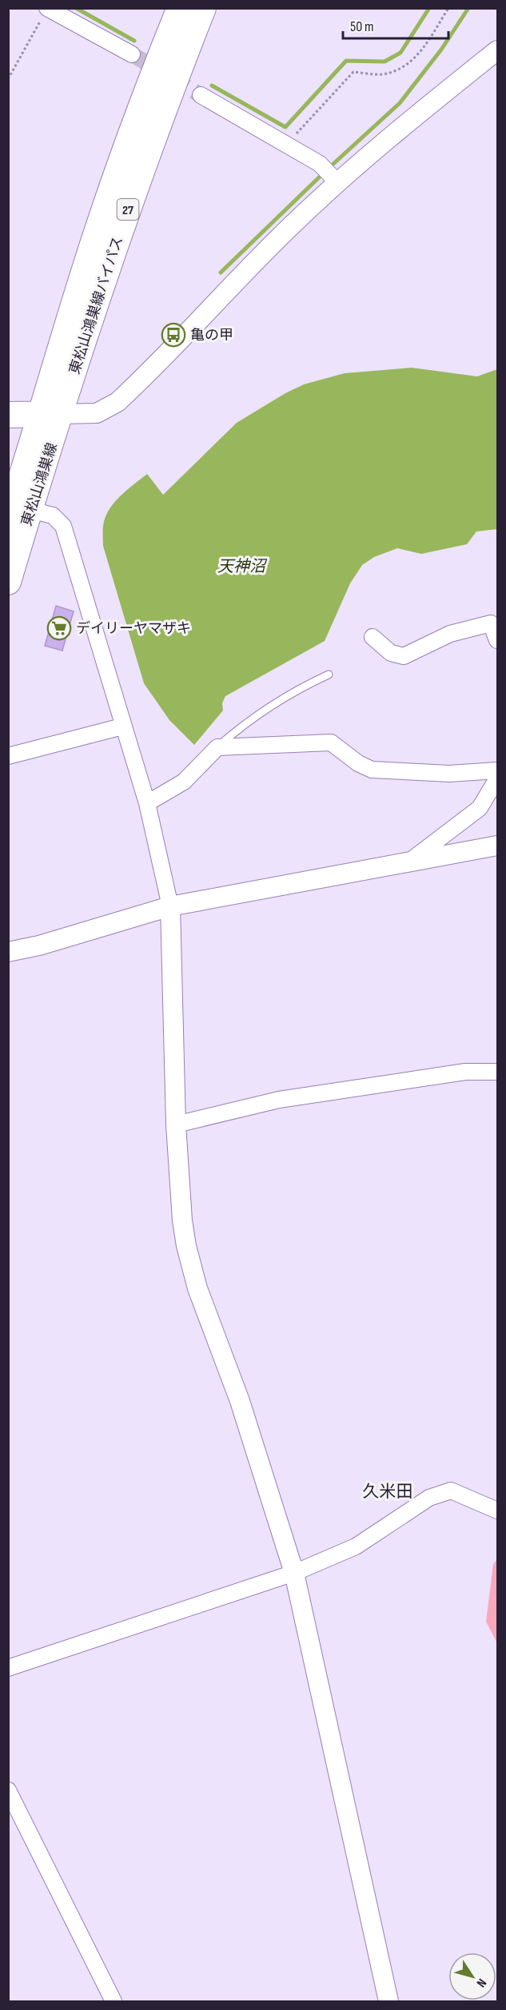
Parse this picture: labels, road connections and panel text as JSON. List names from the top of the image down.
{
  "streets": {
    "main road": ["27", "東松山鴻巣線バイパス", "東松山鴻巣線"]
  },
  "crossings": [
    ["東松山鴻巣線バイパス", "東松山鴻巣線"]
  ],
  "districts": ["久米田"],
  "water": ["天神沼"],
  "places": {
    "bus stop": ["亀の甲"],
    "supermarket": ["デイリーヤマザキ"]
  },
  "scale_bar": "50 m",
  "north": "bottom right"
}
